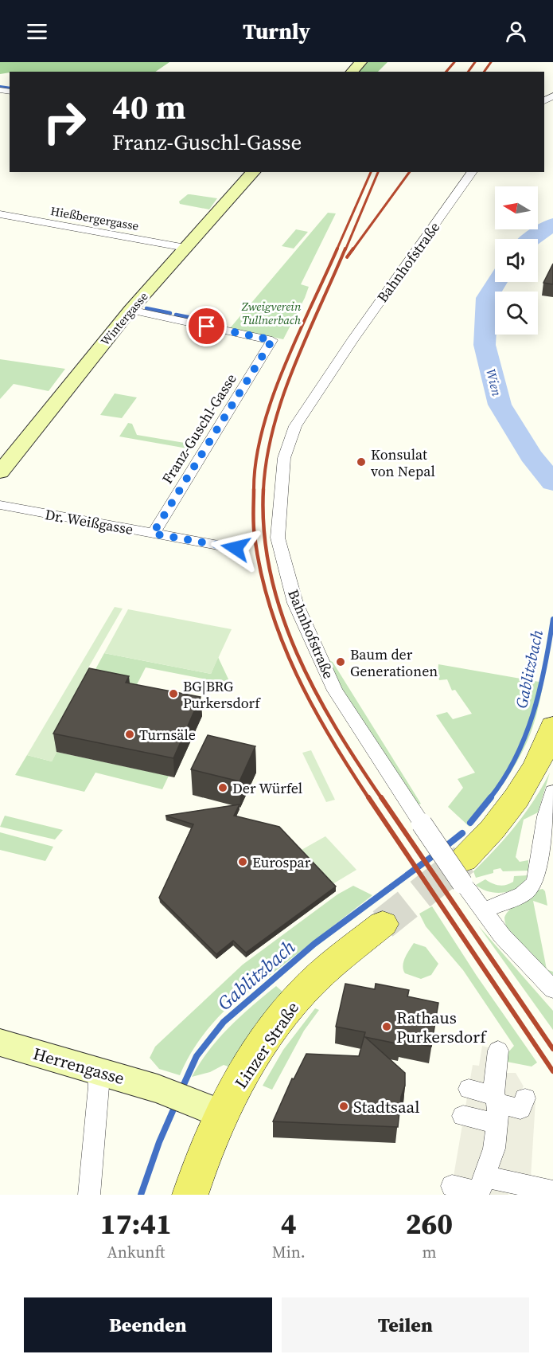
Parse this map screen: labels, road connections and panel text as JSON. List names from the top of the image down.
{
  "streets": {
    "main road": ["Linzer Straße"],
    "street": [
      "Hießbergergasse",
      "Bahnhofstraße",
      "Wintergasse",
      "Franz-Guschl-Gasse",
      "Dr. Weißgasse",
      "Herrengasse"
    ]
  },
  "crossings": [
    ["Hießbergergasse", "Wintergasse"],
    ["Wintergasse", "Franz-Guschl-Gasse"],
    ["Franz-Guschl-Gasse", "Dr. Weißgasse"],
    ["Linzer Straße", "Herrengasse"]
  ],
  "water": ["Wien", "Gablitzbach"],
  "parks": ["Zweigverein Tullnerbach"],
  "places": [
    "Konsulat von Nepal",
    "Baum der Generationen",
    "BG|BRG Purkersdorf",
    "Turnsäle",
    "Der Würfel",
    "Eurospar",
    "Rathaus Purkersdorf",
    "Stadtsaal"
  ],
  "north": "left",
  "page": {
    "header": "Turnly",
    "turn": ["40 m", "Franz-Guschl-Gasse"],
    "eta": [
      "17:41",
      "Ankunft",
      "4",
      "Min.",
      "260",
      "m"
    ],
    "buttons": ["Beenden", "Teilen"]
  }
}
